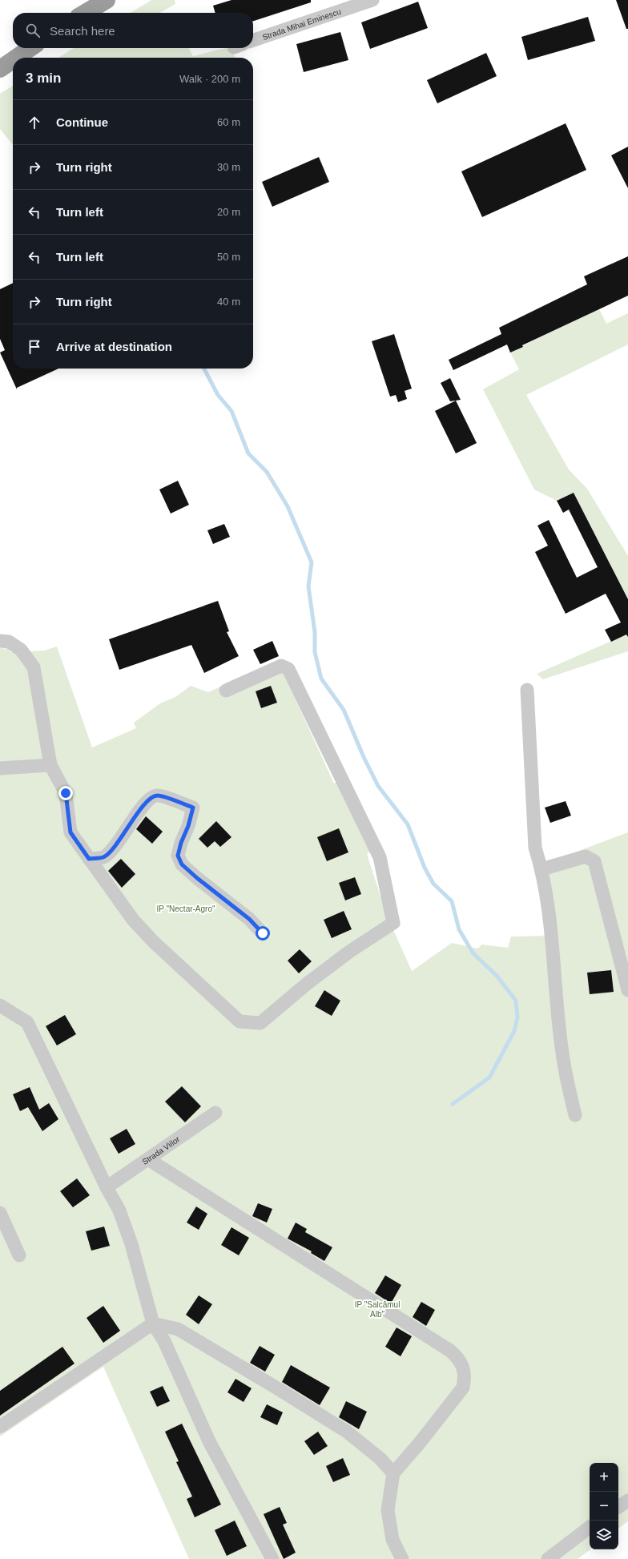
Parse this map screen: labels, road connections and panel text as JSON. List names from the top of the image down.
{
  "streets": {
    "street": ["Strada Mihai Eminescu", "Strada Viilor"]
  },
  "parks": ["IP \"Nectar-Agro\"", "IP \"Salcâmul Alb\""],
  "page": {
    "search": "Search here",
    "heading": ["3 min", "Walk · 200 m"],
    "list": [
      ["Continue", "60 m"],
      ["Turn right", "30 m"],
      ["Turn left", "20 m"],
      ["Turn left", "50 m"],
      ["Turn right", "40 m"],
      "Arrive at destination"
    ],
    "map_buttons": ["+", "−"]
  }
}
